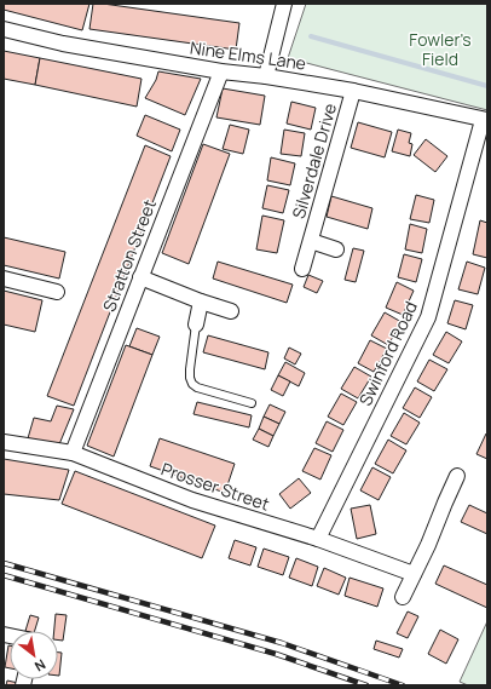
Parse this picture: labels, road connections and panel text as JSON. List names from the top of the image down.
{
  "streets": {
    "street": [
      "Nine Elms Lane",
      "Silverdale Drive",
      "Stratton Street",
      "Swinford Road",
      "Prosser Street"
    ]
  },
  "crossings": [
    ["Nine Elms Lane", "Silverdale Drive"],
    ["Nine Elms Lane", "Stratton Street"],
    ["Nine Elms Lane", "Swinford Road"],
    ["Stratton Street", "Prosser Street"],
    ["Swinford Road", "Prosser Street"]
  ],
  "parks": ["Fowler's Field"],
  "north": "bottom right"
}
